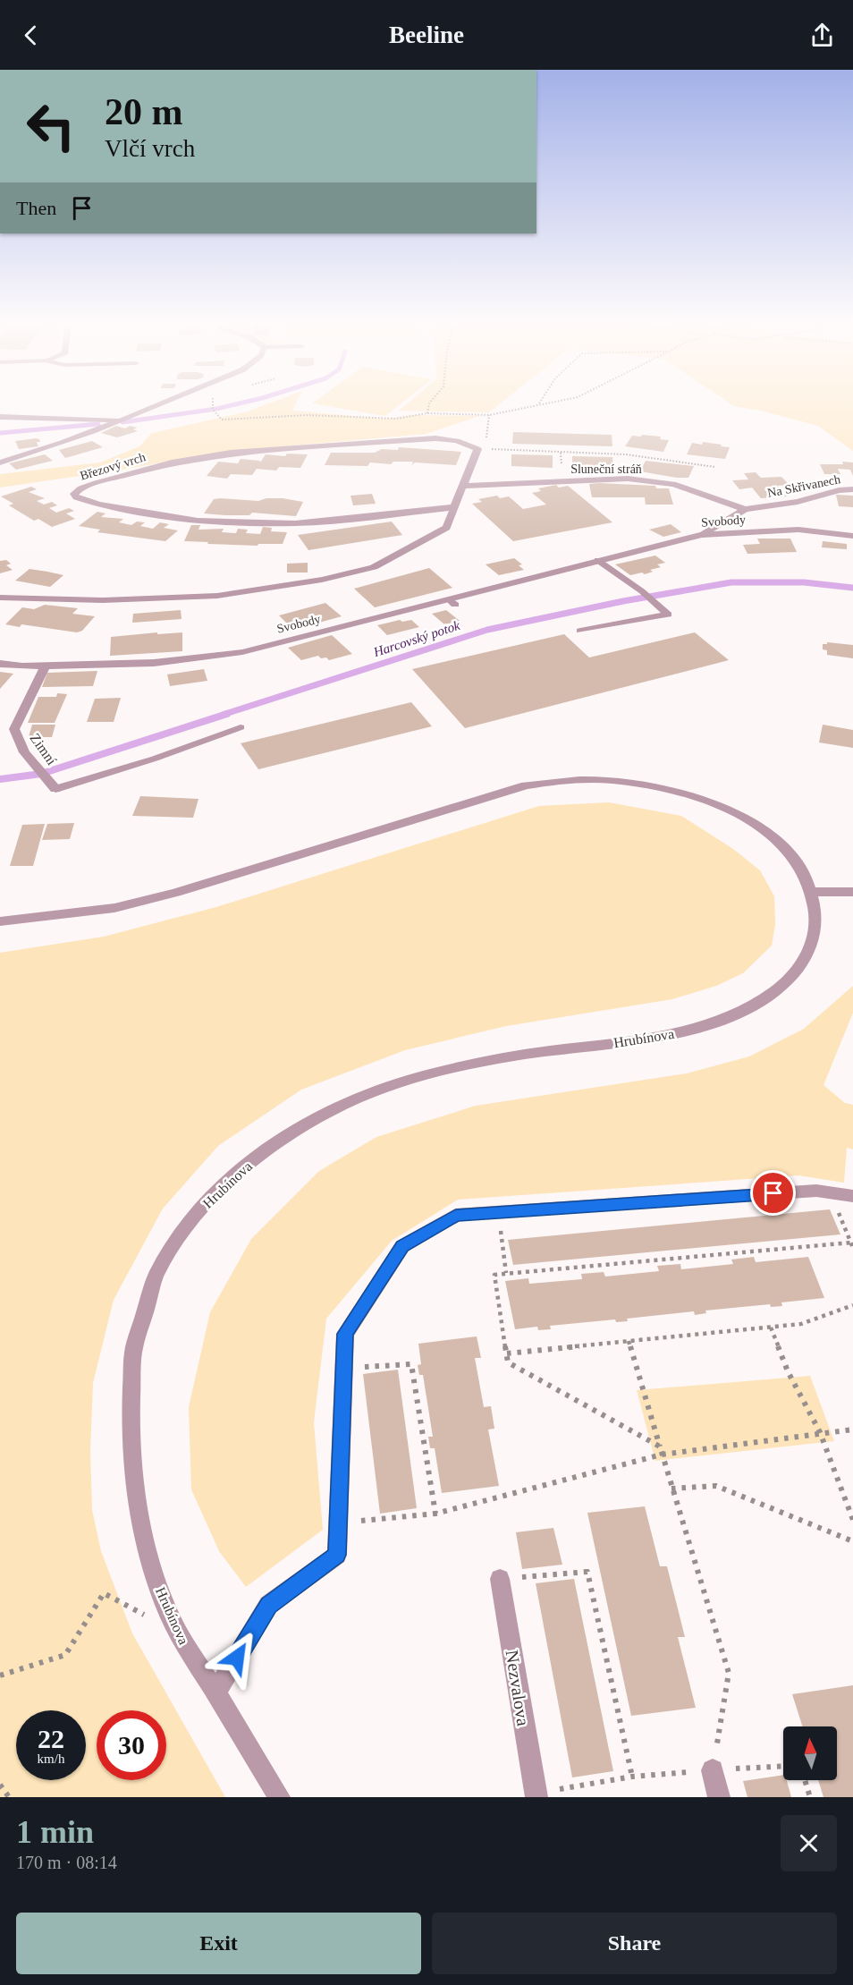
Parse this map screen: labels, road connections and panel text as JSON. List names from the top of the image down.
{
  "streets": {
    "street": [
      "Březový vrch",
      "Sluneční stráň",
      "Na Skřivanech",
      "Svobody",
      "Zimní",
      "Hrubínova",
      "Nezvalova"
    ]
  },
  "crossings": [
    ["Sluneční stráň", "Na Skřivanech"],
    ["Na Skřivanech", "Svobody"],
    ["Svobody", "Zimní"]
  ],
  "water": ["Harcovský potok"],
  "north": "top",
  "page": {
    "header": "Beeline",
    "turn": ["20 m", "Vlčí vrch"],
    "then": "Then",
    "speed": "22 km/h",
    "limit": "30",
    "heading": ["1 min", "170 m · 08:14"],
    "buttons": ["Exit", "Share"]
  }
}
